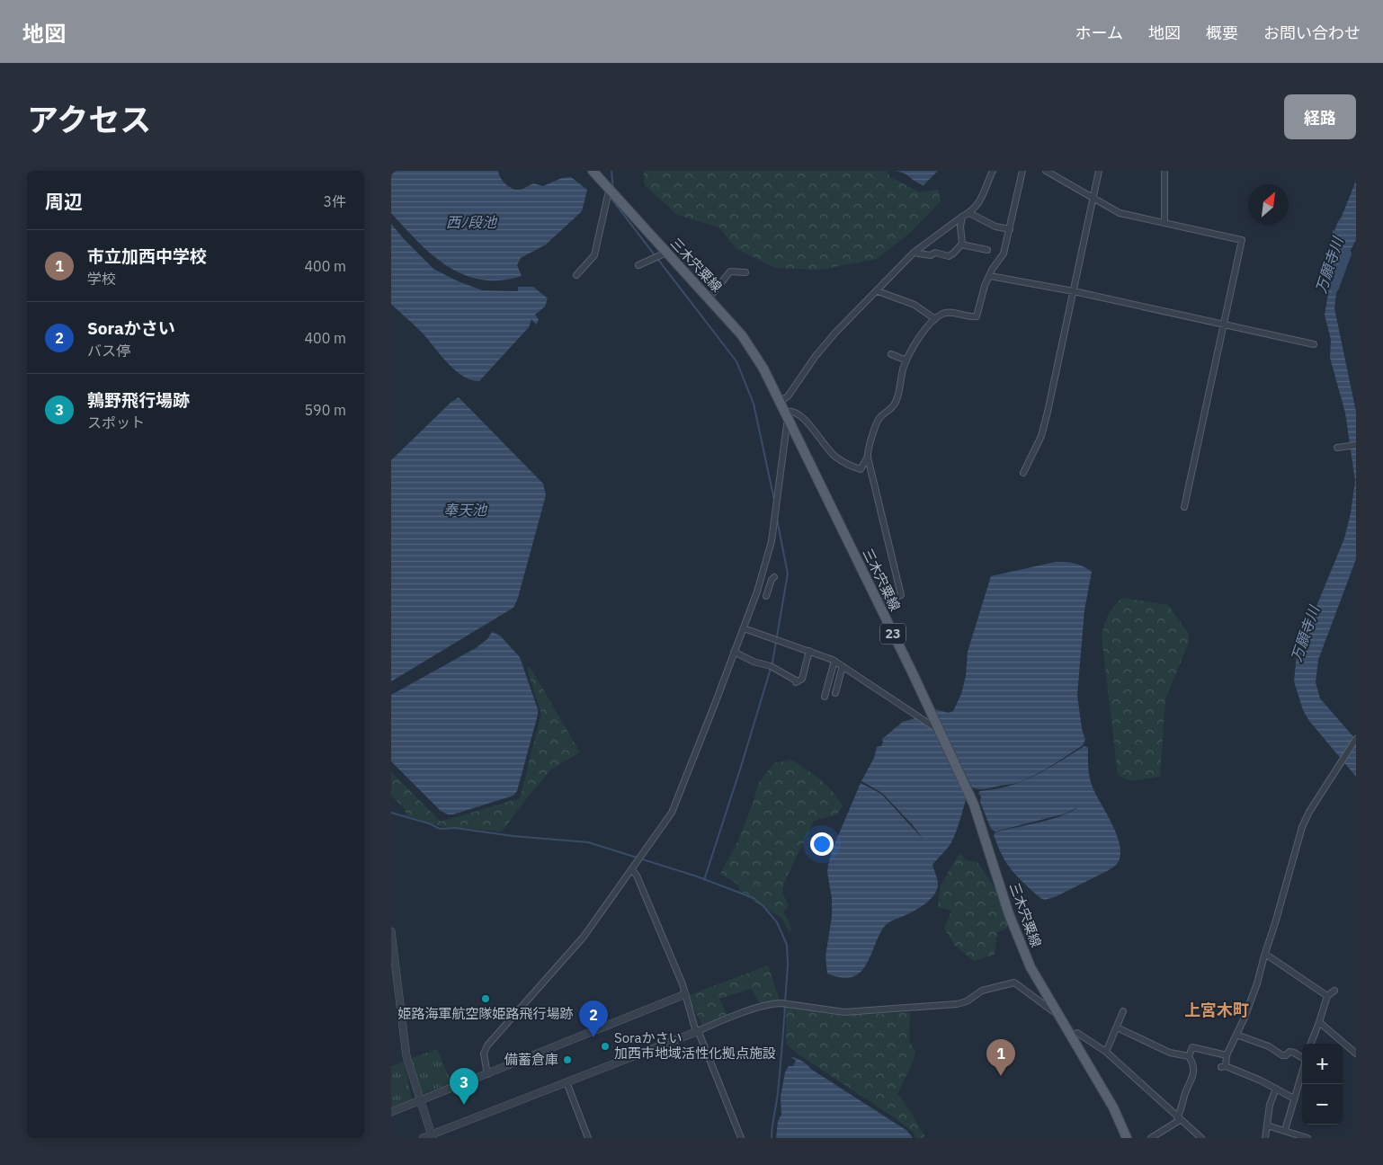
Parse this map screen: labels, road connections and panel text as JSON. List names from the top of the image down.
{
  "streets": {
    "main road": ["三木宍粟線", "23"]
  },
  "districts": ["上宮木町"],
  "water": ["西ﾉ段池", "万願寺川", "奉天池"],
  "places": ["姫路海軍航空隊姫路飛行場跡", "Soraかさい 加西市地域活性化拠点施設", "備蓄倉庫"],
  "north": "top right",
  "page": {
    "header": "地図",
    "nav": [
      "ホーム",
      "地図",
      "概要",
      "お問い合わせ"
    ],
    "title": "アクセス",
    "buttons": "経路",
    "heading": ["周辺", "3件"],
    "list": [
      {
        "mark": "1",
        "name": "市立加西中学校",
        "note": "学校",
        "value": "400 m"
      },
      {
        "mark": "2",
        "name": "Soraかさい",
        "note": "バス停",
        "value": "400 m"
      },
      {
        "mark": "3",
        "name": "鶉野飛行場跡",
        "note": "スポット",
        "value": "590 m"
      }
    ],
    "pins": ["2", "1", "3"],
    "map_buttons": ["+", "−"]
  }
}
